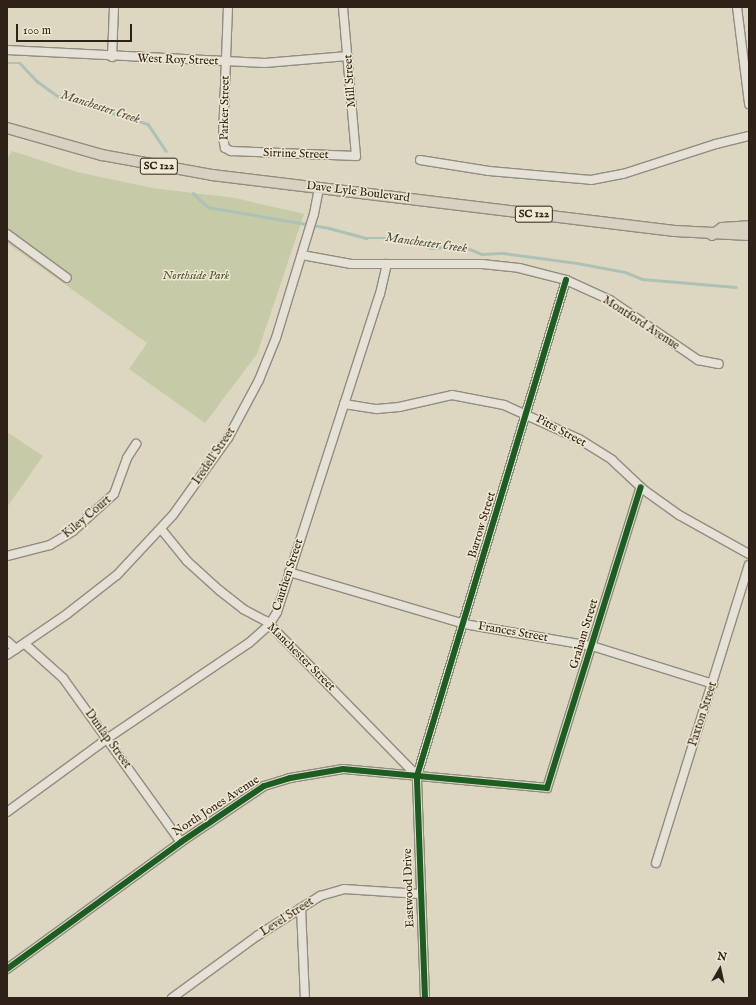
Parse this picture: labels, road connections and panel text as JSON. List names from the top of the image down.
{
  "streets": {
    "main road": ["SC 122", "Dave Lyle Boulevard"],
    "street": [
      "West Roy Street",
      "Mill Street",
      "Parker Street",
      "Sirrine Street",
      "Montford Avenue",
      "Pitts Street",
      "Iredell Street",
      "Kiley Court",
      "Barrow Street",
      "Cauthen Street",
      "Frances Street",
      "Graham Street",
      "Manchester Street",
      "Paxton Street",
      "Dunlap Street",
      "North Jones Avenue",
      "Eastwood Drive",
      "Level Street"
    ]
  },
  "crossings": [
    ["West Roy Street", "Mill Street"],
    ["West Roy Street", "Parker Street"],
    ["Mill Street", "Sirrine Street"],
    ["Parker Street", "Sirrine Street"],
    ["Dave Lyle Boulevard", "Iredell Street"],
    ["Montford Avenue", "Iredell Street"],
    ["Montford Avenue", "Barrow Street"],
    ["Montford Avenue", "Cauthen Street"],
    ["Pitts Street", "Barrow Street"],
    ["Pitts Street", "Cauthen Street"],
    ["Pitts Street", "Graham Street"],
    ["Iredell Street", "Manchester Street"],
    ["Iredell Street", "Dunlap Street"],
    ["Barrow Street", "Frances Street"],
    ["Barrow Street", "Manchester Street"],
    ["Barrow Street", "North Jones Avenue"],
    ["Barrow Street", "Eastwood Drive"],
    ["Cauthen Street", "Frances Street"],
    ["Cauthen Street", "Manchester Street"],
    ["Cauthen Street", "Dunlap Street"],
    ["Frances Street", "Graham Street"],
    ["Frances Street", "Paxton Street"],
    ["Graham Street", "North Jones Avenue"],
    ["Manchester Street", "North Jones Avenue"],
    ["Manchester Street", "Eastwood Drive"],
    ["Dunlap Street", "North Jones Avenue"],
    ["North Jones Avenue", "Eastwood Drive"],
    ["Eastwood Drive", "Level Street"]
  ],
  "water": ["Manchester Creek"],
  "parks": ["Northside Park"],
  "scale_bar": "100 m",
  "north": "top"
}
